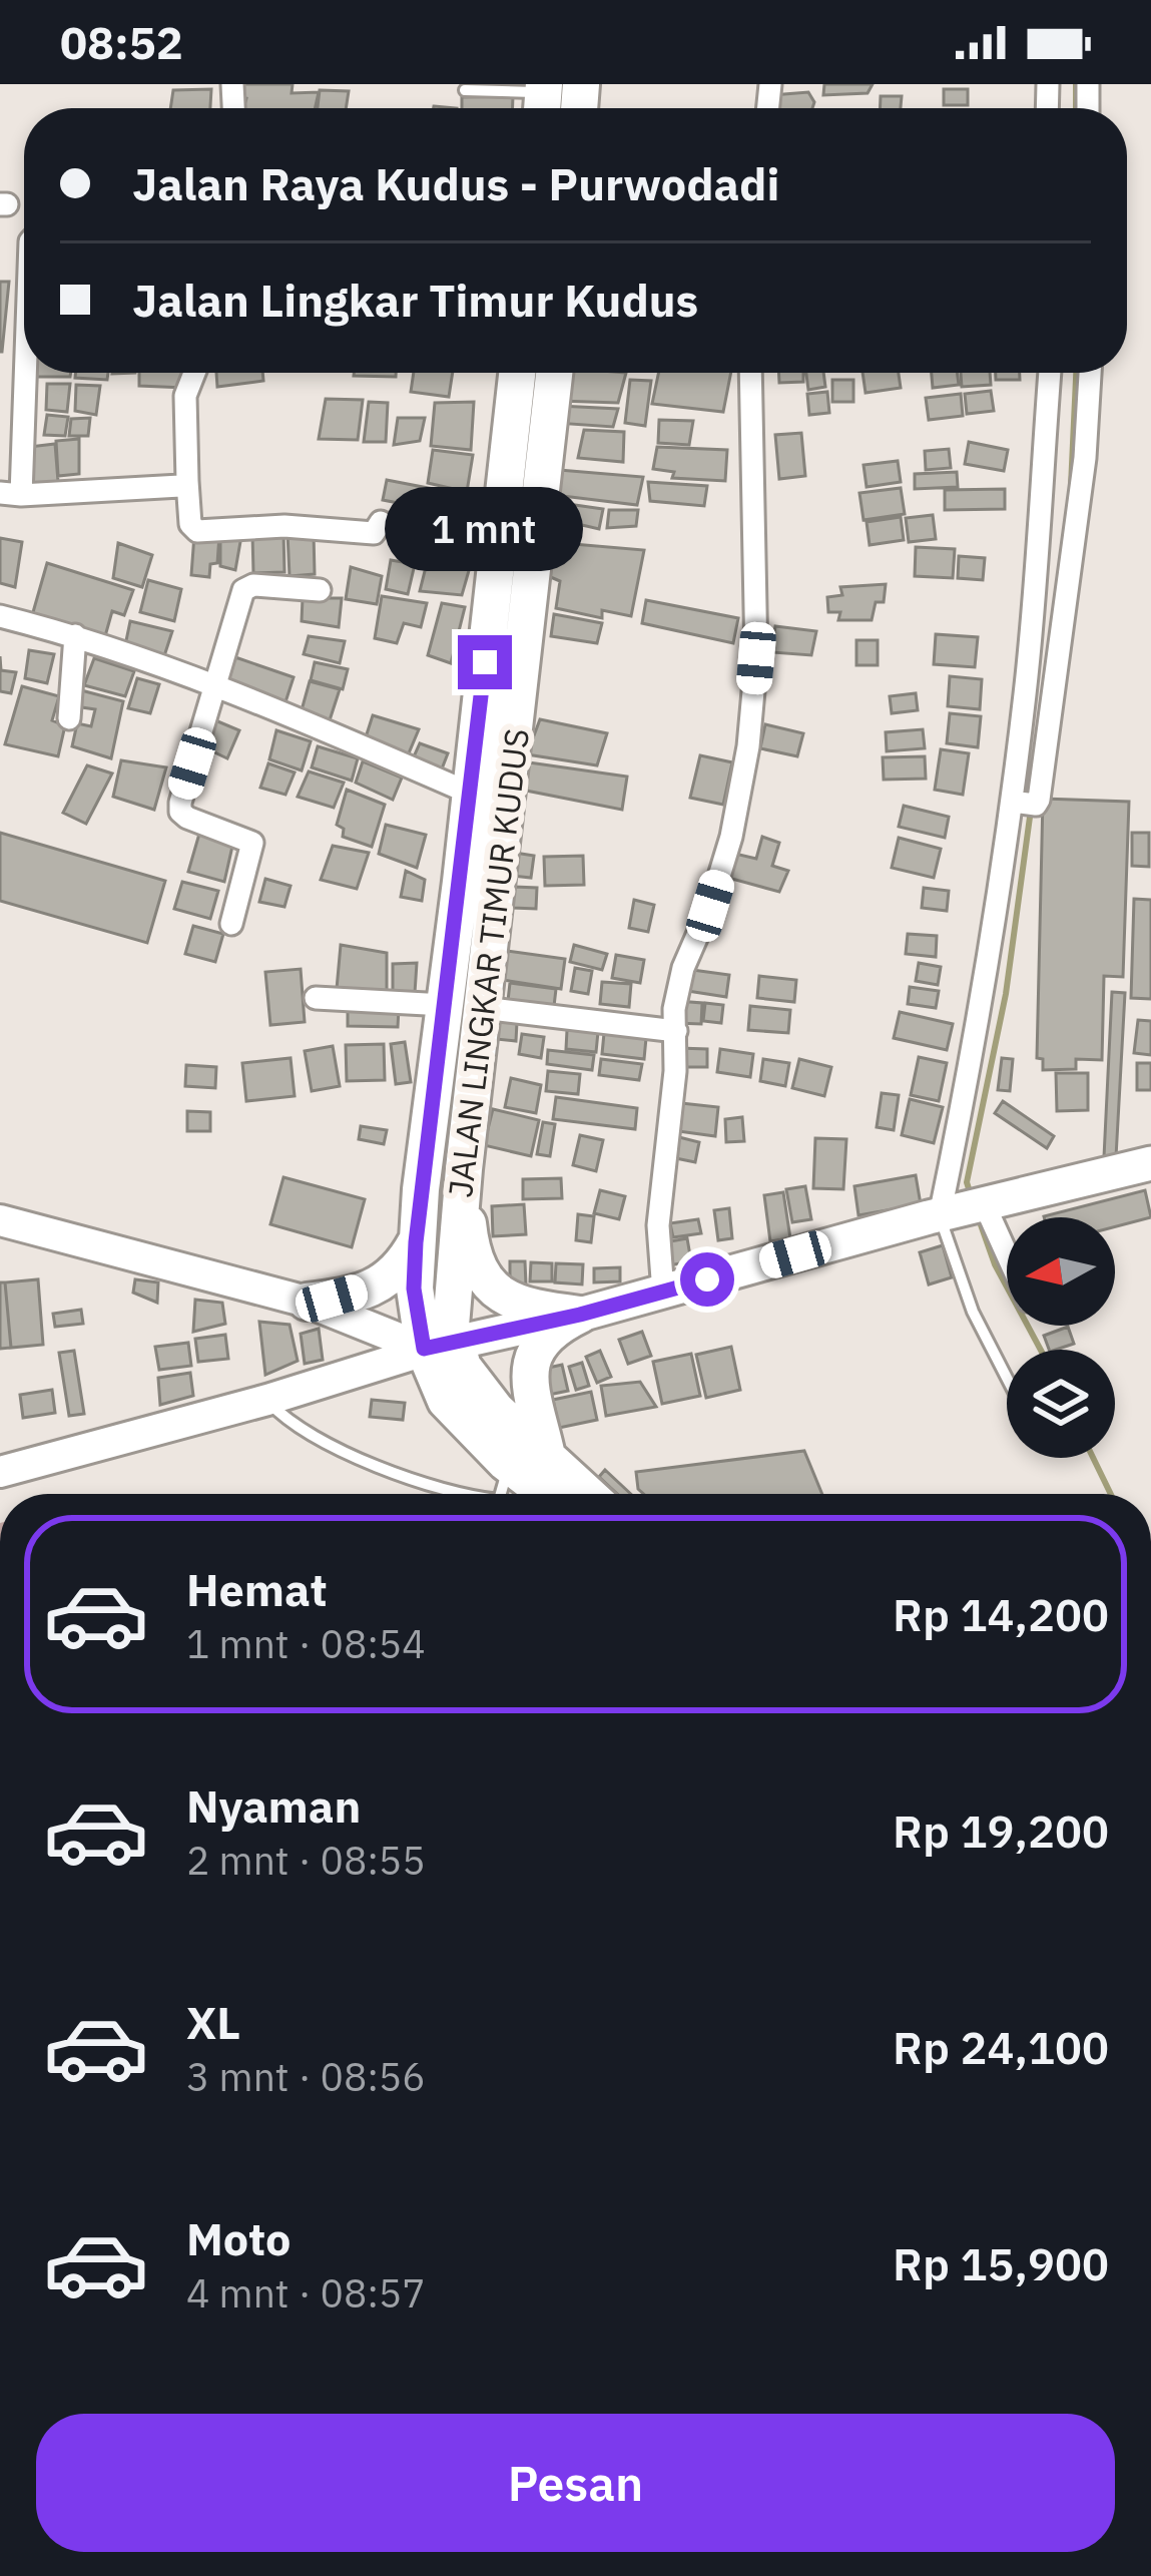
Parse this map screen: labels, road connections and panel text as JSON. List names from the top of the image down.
{
  "streets": {
    "highway": ["JALAN LINGKAR TIMUR KUDUS"]
  },
  "north": "left",
  "page": {
    "status": "08:52",
    "banner": ["Jalan Raya Kudus - Purwodadi", "Jalan Lingkar Timur Kudus"],
    "bubble": "1 mnt",
    "list": [
      {
        "name": "Hemat",
        "note": "1 mnt · 08:54",
        "value": "Rp 14,200"
      },
      {
        "name": "Nyaman",
        "note": "2 mnt · 08:55",
        "value": "Rp 19,200"
      },
      {
        "name": "XL",
        "note": "3 mnt · 08:56",
        "value": "Rp 24,100"
      },
      {
        "name": "Moto",
        "note": "4 mnt · 08:57",
        "value": "Rp 15,900"
      }
    ],
    "buttons": "Pesan"
  }
}
